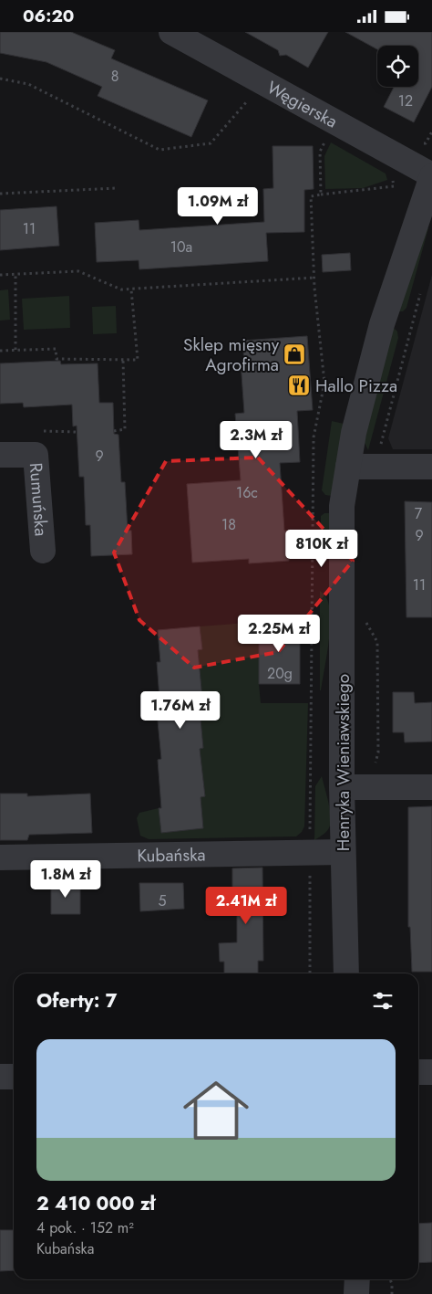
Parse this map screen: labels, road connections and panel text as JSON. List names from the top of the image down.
{
  "streets": {
    "street": [
      "Węgierska",
      "Rumuńska",
      "Henryka Wieniawskiego",
      "Kubańska"
    ]
  },
  "crossings": [
    ["Węgierska", "Henryka Wieniawskiego"],
    ["Henryka Wieniawskiego", "Kubańska"]
  ],
  "places": {
    "shop": ["Sklep mięsny Agrofirma"],
    "restaurant": ["Hallo Pizza"]
  },
  "house_numbers": [
    "8",
    "12",
    "11",
    "10a",
    "9",
    "16c",
    "7",
    "18",
    "9",
    "11",
    "20g",
    "5"
  ],
  "page": {
    "status": "06:20",
    "price": [
      "1.09M zł",
      "2.3M zł",
      "810K zł",
      "2.25M zł",
      "1.76M zł",
      "1.8M zł",
      "2.41M zł"
    ],
    "heading": "Oferty: 7",
    "list": [
      {
        "name": "2 410 000 zł",
        "note": "4 pok. · 152 m² · Kubańska"
      }
    ]
  }
}
